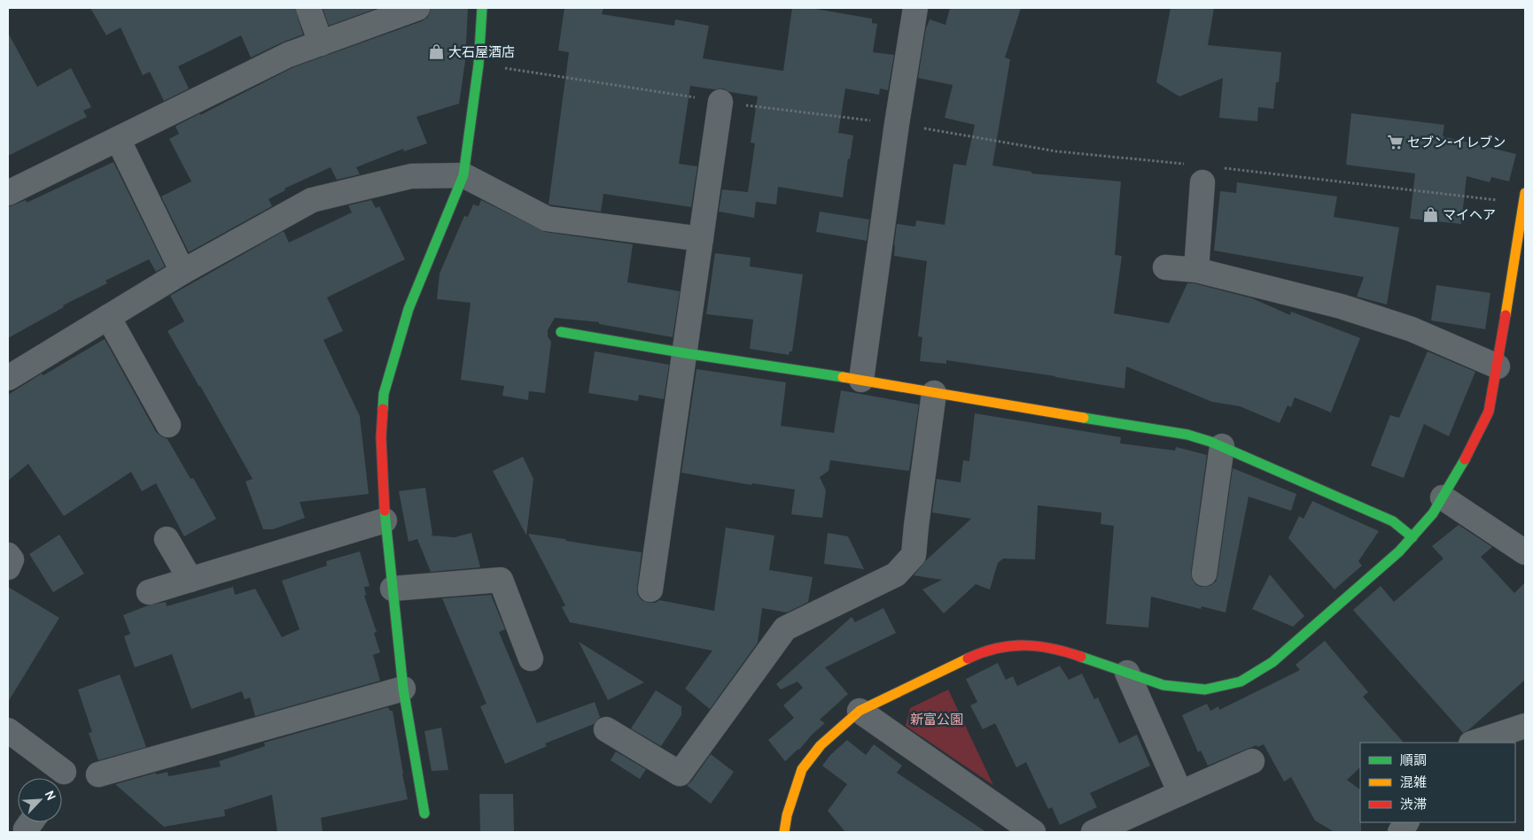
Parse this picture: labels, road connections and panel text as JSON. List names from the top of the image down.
{
  "parks": ["新富公園"],
  "places": {
    "shop": ["大石屋酒店", "マイヘア"],
    "supermarket": ["セブン-イレブン"]
  },
  "legend": ["順調", "混雑", "渋滞"],
  "north": "top right"
}
